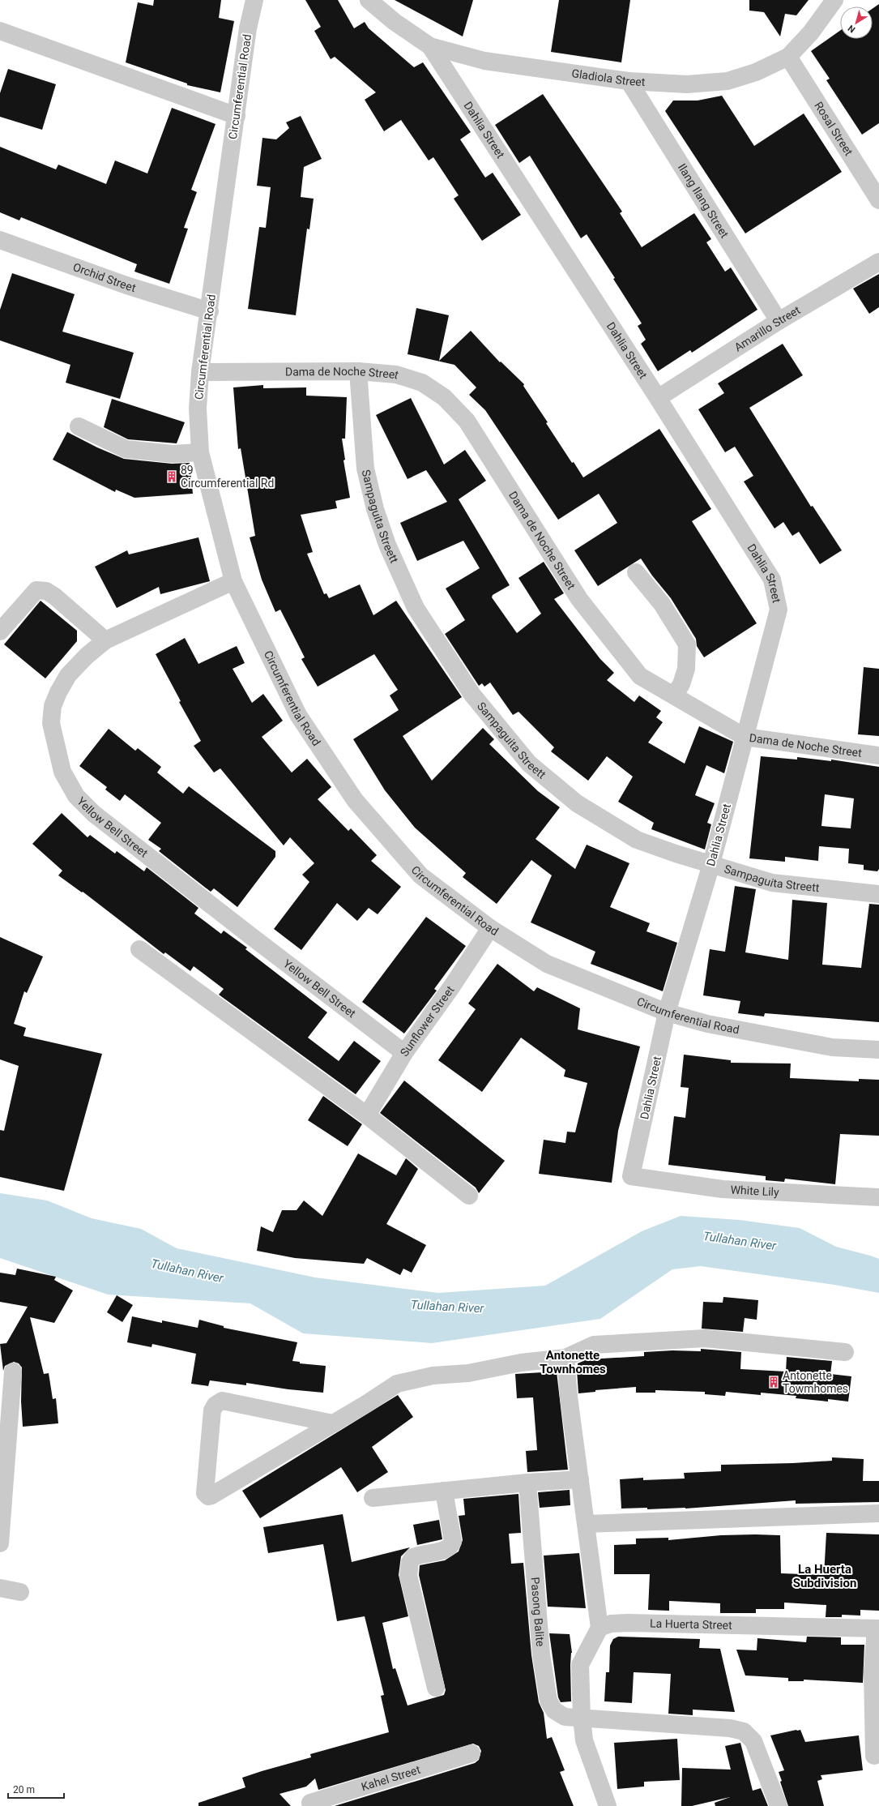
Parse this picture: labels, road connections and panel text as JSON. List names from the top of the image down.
{
  "streets": {
    "street": [
      "Gladiola Street",
      "Circumferential Road",
      "Rosal Street",
      "Dahlia Street",
      "Ilang Ilang Street",
      "Orchid Street",
      "Amarillo Street",
      "Dama de Noche Street",
      "Sampaguita Streett",
      "Yellow Bell Street",
      "Sunflower Street",
      "White Lily",
      "Pasong Balite",
      "La Huerta Street",
      "Kahel Street"
    ]
  },
  "crossings": [
    ["Gladiola Street", "Rosal Street"],
    ["Gladiola Street", "Dahlia Street"],
    ["Gladiola Street", "Ilang Ilang Street"],
    ["Circumferential Road", "Dahlia Street"],
    ["Circumferential Road", "Orchid Street"],
    ["Circumferential Road", "Dama de Noche Street"],
    ["Circumferential Road", "Yellow Bell Street"],
    ["Circumferential Road", "Sunflower Street"],
    ["Dahlia Street", "Amarillo Street"],
    ["Dahlia Street", "Dama de Noche Street"],
    ["Dahlia Street", "Sampaguita Streett"],
    ["Dahlia Street", "White Lily"],
    ["Ilang Ilang Street", "Amarillo Street"],
    ["Dama de Noche Street", "Sampaguita Streett"],
    ["Yellow Bell Street", "Sunflower Street"]
  ],
  "districts": ["Antonette Townhomes", "La Huerta Subdivision"],
  "water": ["Tullahan River"],
  "places": {
    "building": ["89 Circumferential Rd", "Antonette Towmhomes"]
  },
  "scale_bar": "20 m",
  "north": "bottom left"
}
